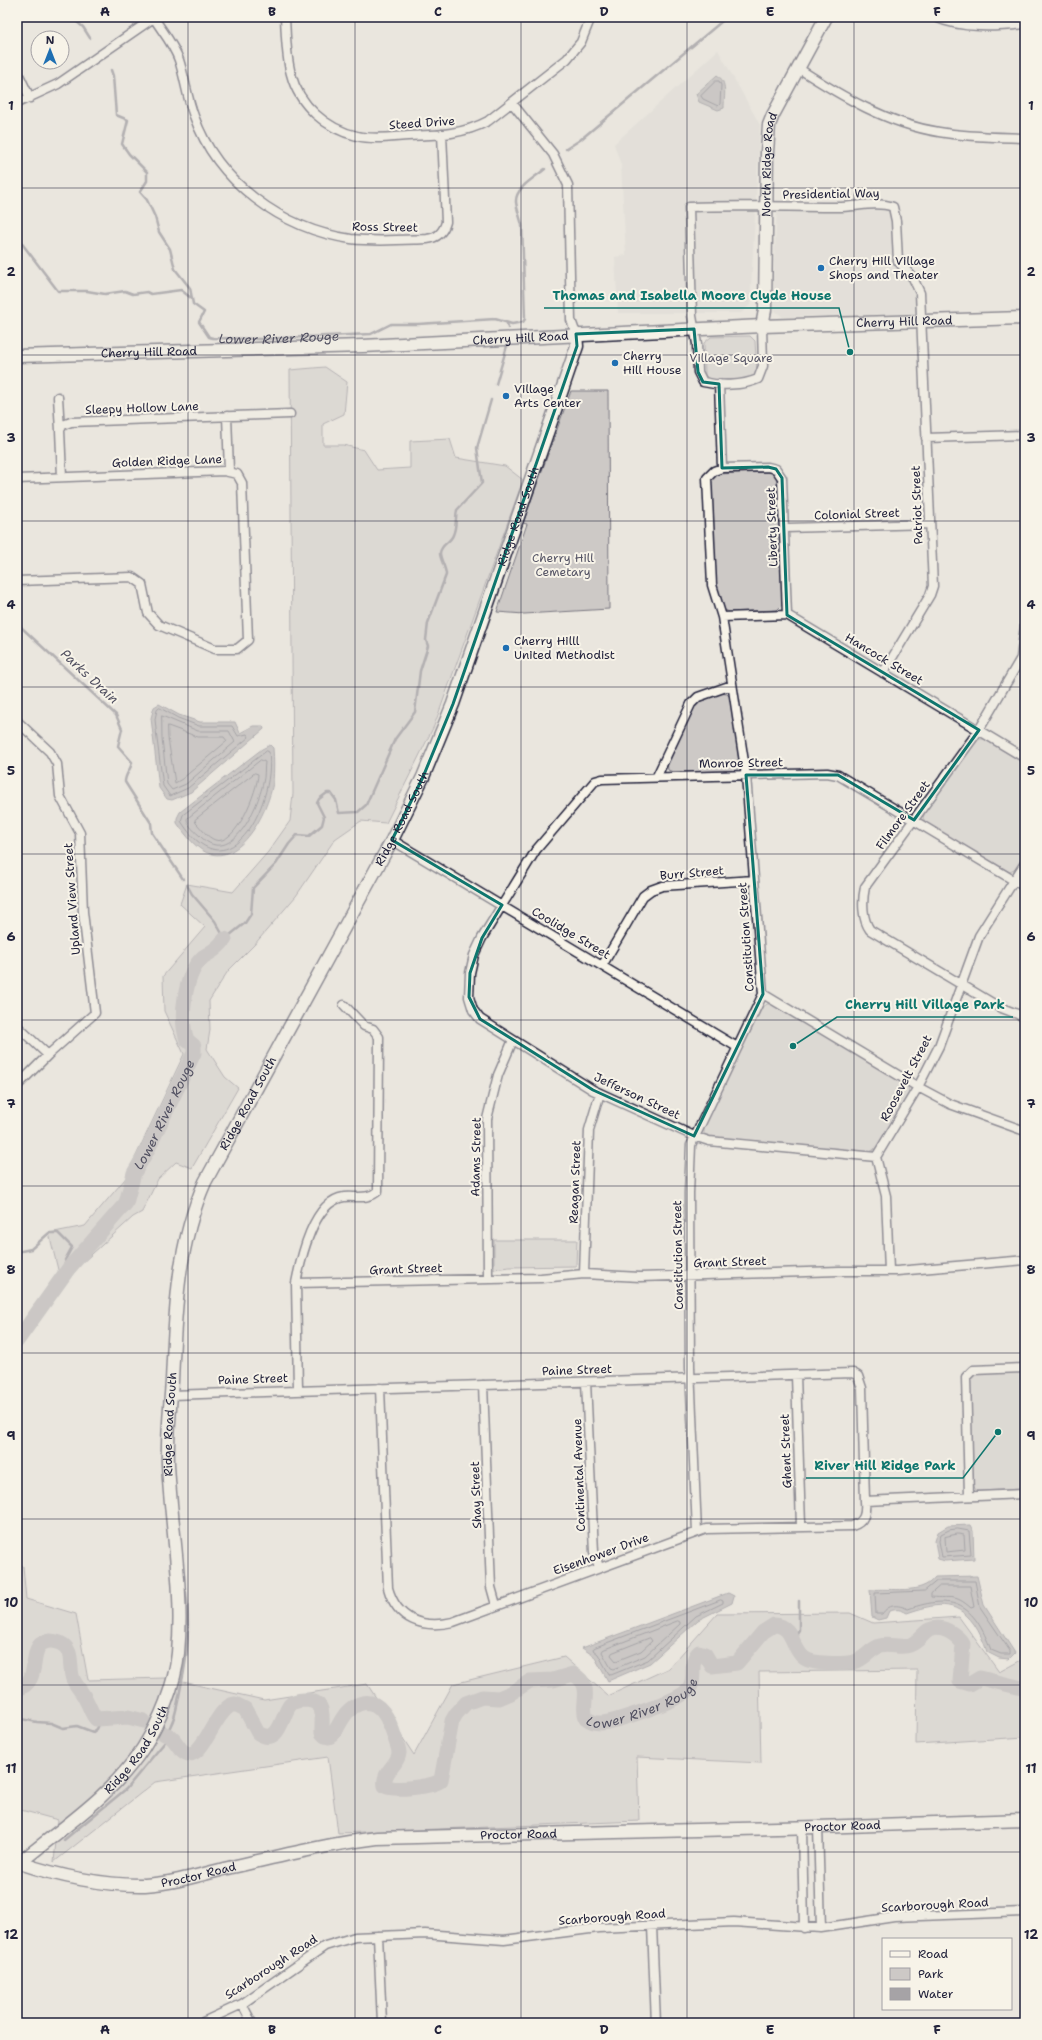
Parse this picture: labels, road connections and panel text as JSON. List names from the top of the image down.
{
  "streets": {
    "main road": [
      "North Ridge Road",
      "Cherry Hill Road",
      "Ridge Road South",
      "Proctor Road"
    ],
    "street": [
      "Steed Drive",
      "Presidential Way",
      "Ross Street",
      "Sleepy Hollow Lane",
      "Golden Ridge Lane",
      "Patriot Street",
      "Colonial Street",
      "Liberty Street",
      "Hancock Street",
      "Monroe Street",
      "Filmore Street",
      "Burr Street",
      "Upland View Street",
      "Coolidge Street",
      "Constitution Street",
      "Roosevelt Street",
      "Jefferson Street",
      "Adams Street",
      "Reagan Street",
      "Grant Street",
      "Paine Street",
      "Ghent Street",
      "Continental Avenue",
      "Shay Street",
      "Eisenhower Drive",
      "Scarborough Road"
    ]
  },
  "crossings": [
    ["Steed Drive", "Ross Street"],
    ["North Ridge Road", "Presidential Way"],
    ["North Ridge Road", "Cherry Hill Road"],
    ["Presidential Way", "Cherry Hill Road"],
    ["Presidential Way", "Patriot Street"],
    ["Cherry Hill Road", "Patriot Street"],
    ["Cherry Hill Road", "Ridge Road South"],
    ["Patriot Street", "Colonial Street"],
    ["Patriot Street", "Hancock Street"],
    ["Colonial Street", "Liberty Street"],
    ["Ridge Road South", "Coolidge Street"],
    ["Ridge Road South", "Paine Street"],
    ["Ridge Road South", "Proctor Road"],
    ["Liberty Street", "Hancock Street"],
    ["Liberty Street", "Constitution Street"],
    ["Hancock Street", "Filmore Street"],
    ["Monroe Street", "Filmore Street"],
    ["Monroe Street", "Coolidge Street"],
    ["Monroe Street", "Constitution Street"],
    ["Monroe Street", "Roosevelt Street"],
    ["Monroe Street", "Jefferson Street"],
    ["Filmore Street", "Roosevelt Street"],
    ["Burr Street", "Coolidge Street"],
    ["Burr Street", "Constitution Street"],
    ["Coolidge Street", "Constitution Street"],
    ["Coolidge Street", "Jefferson Street"],
    ["Constitution Street", "Jefferson Street"],
    ["Constitution Street", "Grant Street"],
    ["Constitution Street", "Paine Street"],
    ["Constitution Street", "Eisenhower Drive"],
    ["Roosevelt Street", "Jefferson Street"],
    ["Jefferson Street", "Adams Street"],
    ["Jefferson Street", "Reagan Street"],
    ["Adams Street", "Grant Street"],
    ["Reagan Street", "Grant Street"],
    ["Paine Street", "Ghent Street"],
    ["Paine Street", "Continental Avenue"],
    ["Paine Street", "Shay Street"],
    ["Paine Street", "Eisenhower Drive"],
    ["Ghent Street", "Eisenhower Drive"],
    ["Continental Avenue", "Eisenhower Drive"],
    ["Shay Street", "Eisenhower Drive"]
  ],
  "water": ["Lower River Rouge", "Parks Drain"],
  "parks": ["Village Square", "Cherry Hill Cemetary"],
  "places": [
    "Cherry Hill Village Shops and Theater",
    "Thomas and Isabella Moore Clyde House",
    "Cherry Hill House",
    "Village Arts Center",
    "Cherry Hilll United Methodist",
    "Cherry Hill Village Park",
    "River Hill Ridge Park"
  ],
  "legend": ["Road", "Park", "Water"],
  "north": "top",
  "grid": {
    "columns": [
      "A",
      "B",
      "C",
      "D",
      "E",
      "F"
    ],
    "rows": [
      "1",
      "2",
      "3",
      "4",
      "5",
      "6",
      "7",
      "8",
      "9",
      "10",
      "11",
      "12"
    ]
  }
}
